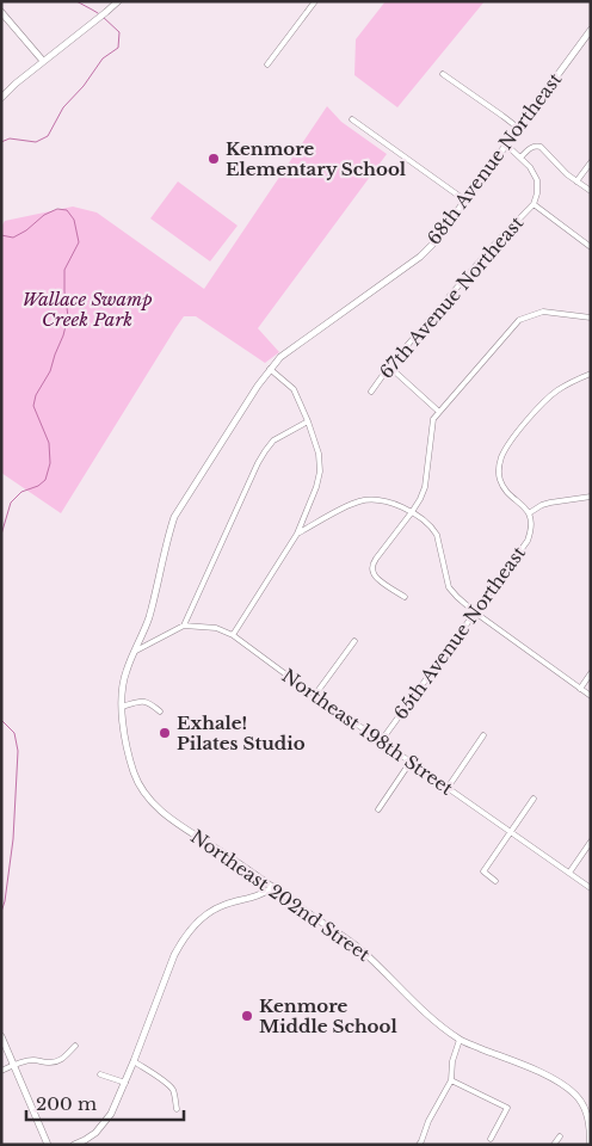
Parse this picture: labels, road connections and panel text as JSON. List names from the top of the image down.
{
  "streets": {
    "street": [
      "68th Avenue Northeast",
      "67th Avenue Northeast",
      "65th Avenue Northeast",
      "Northeast 198th Street",
      "Northeast 202nd Street"
    ]
  },
  "crossings": [
    ["68th Avenue Northeast", "Northeast 202nd Street"],
    ["65th Avenue Northeast", "Northeast 198th Street"]
  ],
  "parks": ["Wallace Swamp Creek Park"],
  "places": ["Kenmore Elementary School", "Exhale! Pilates Studio", "Kenmore Middle School"],
  "scale_bar": "200 m"
}
